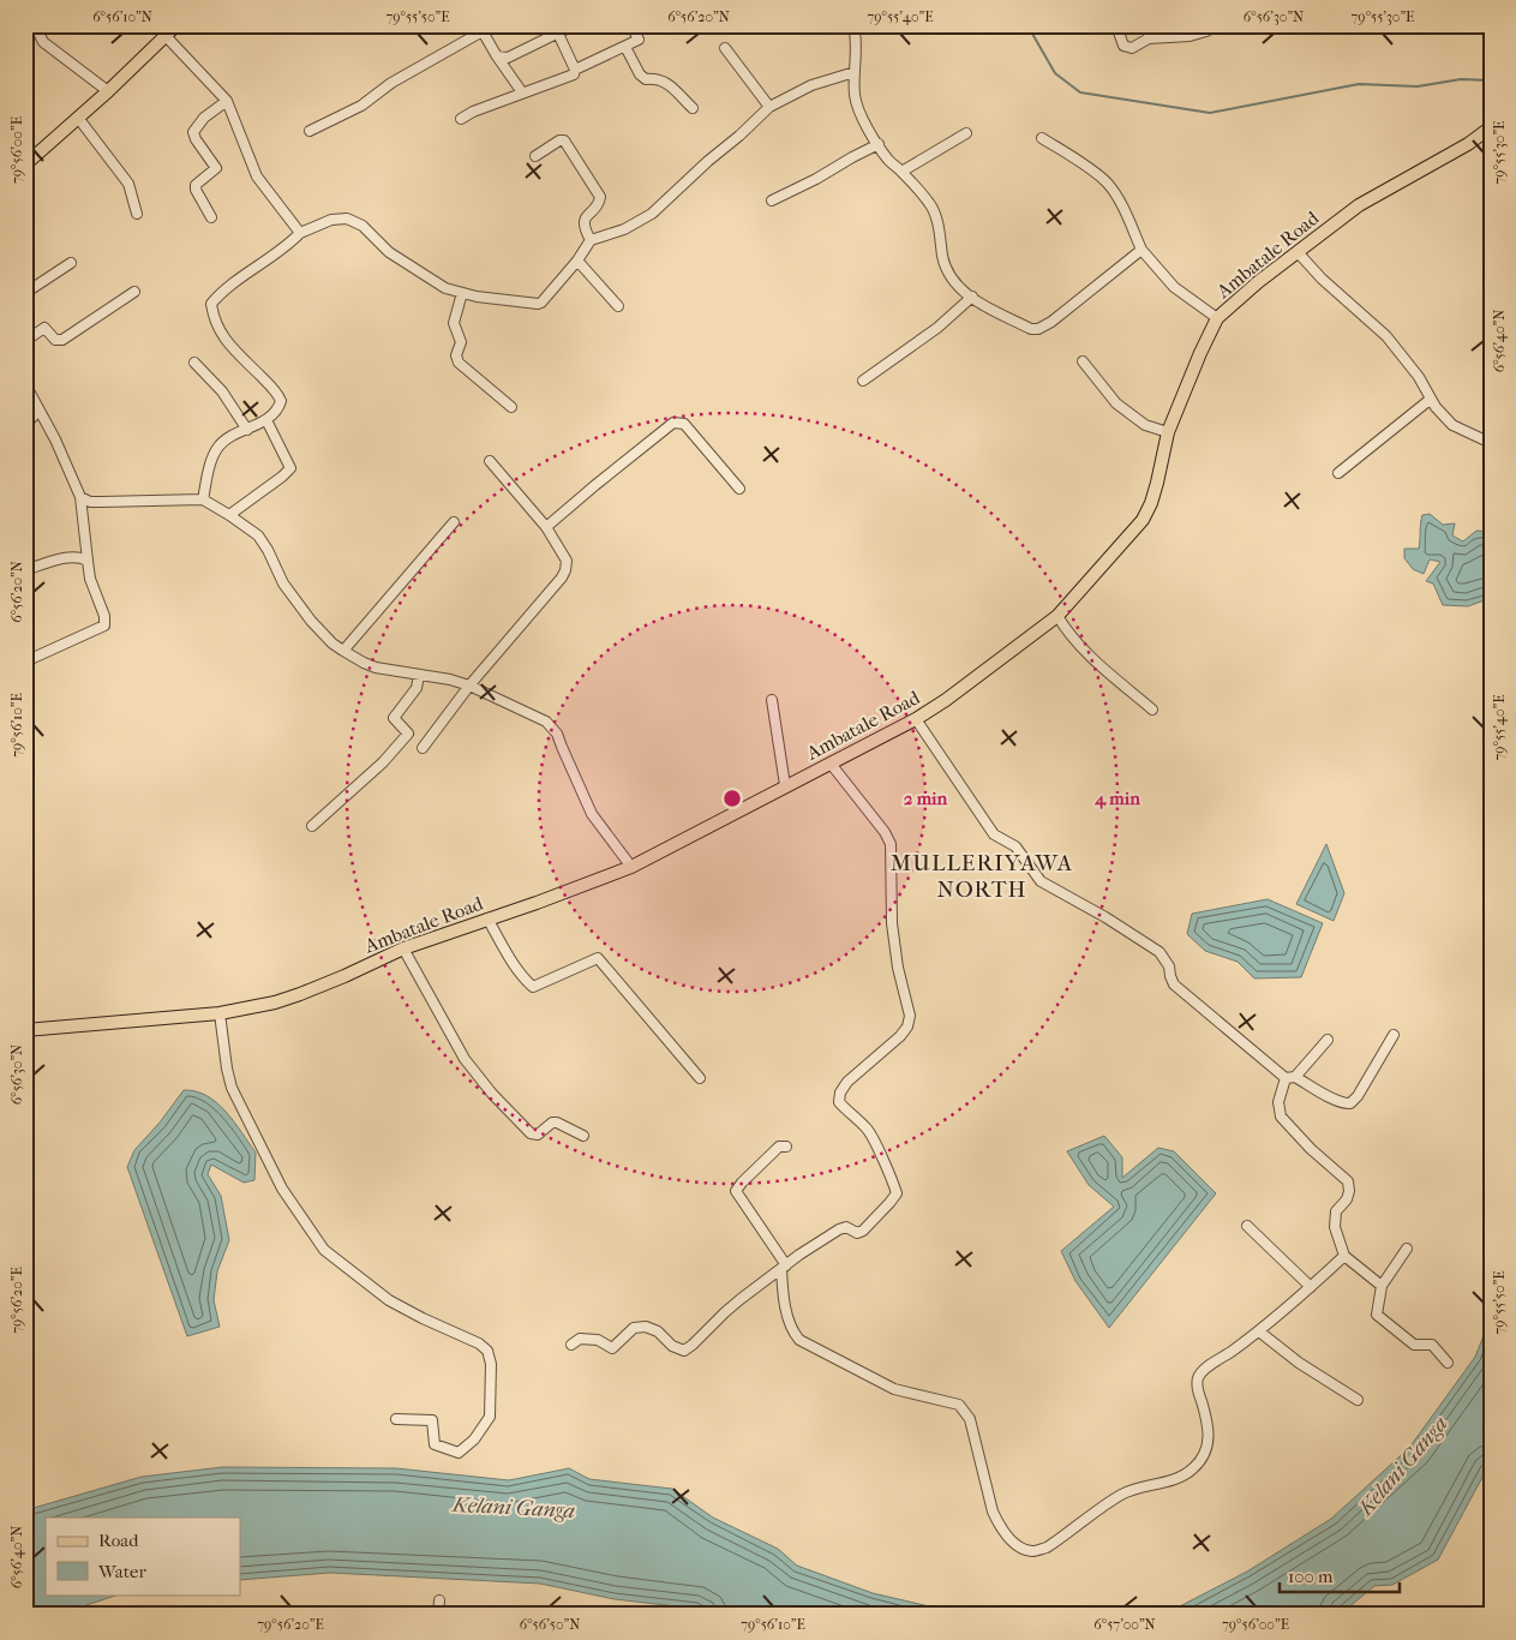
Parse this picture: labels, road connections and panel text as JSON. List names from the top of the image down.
{
  "streets": {
    "main road": ["Ambatale Road"]
  },
  "districts": ["MULLERIYAWA NORTH"],
  "water": ["Kelani Ganga"],
  "legend": ["Road", "Water"],
  "scale_bar": "100 m",
  "coordinates": [
    "6°56'10\"N",
    "79°55'50\"E",
    "6°56'20\"N",
    "79°55'40\"E",
    "6°56'30\"N",
    "79°55'30\"E",
    "79°56'00\"E",
    "6°56'40\"N",
    "79°56'10\"E",
    "79°56'20\"E",
    "6°56'50\"N",
    "6°57'00\"N"
  ],
  "rings": ["2 min", "4 min"]
}
